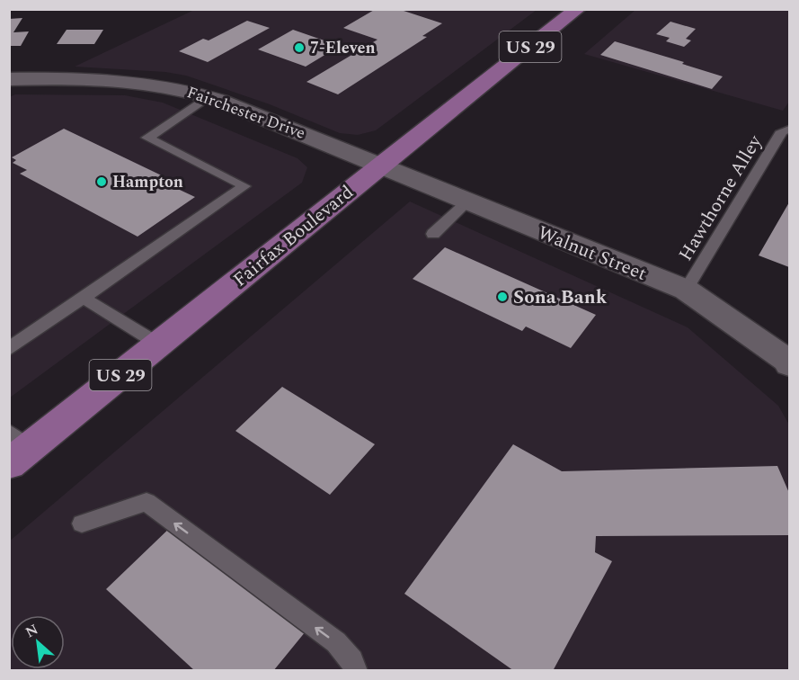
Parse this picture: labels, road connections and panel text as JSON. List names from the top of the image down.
{
  "streets": {
    "main road": ["US 29", "Fairfax Boulevard"],
    "street": ["Fairchester Drive", "Walnut Street"],
    "lane": ["Hawthorne Alley"]
  },
  "crossings": [
    ["Fairchester Drive", "Fairfax Boulevard"],
    ["Fairchester Drive", "Walnut Street"],
    ["Hawthorne Alley", "Walnut Street"],
    ["Fairfax Boulevard", "Walnut Street"]
  ],
  "places": ["7-Eleven", "Hampton", "Sona Bank"],
  "north": "top left"
}
